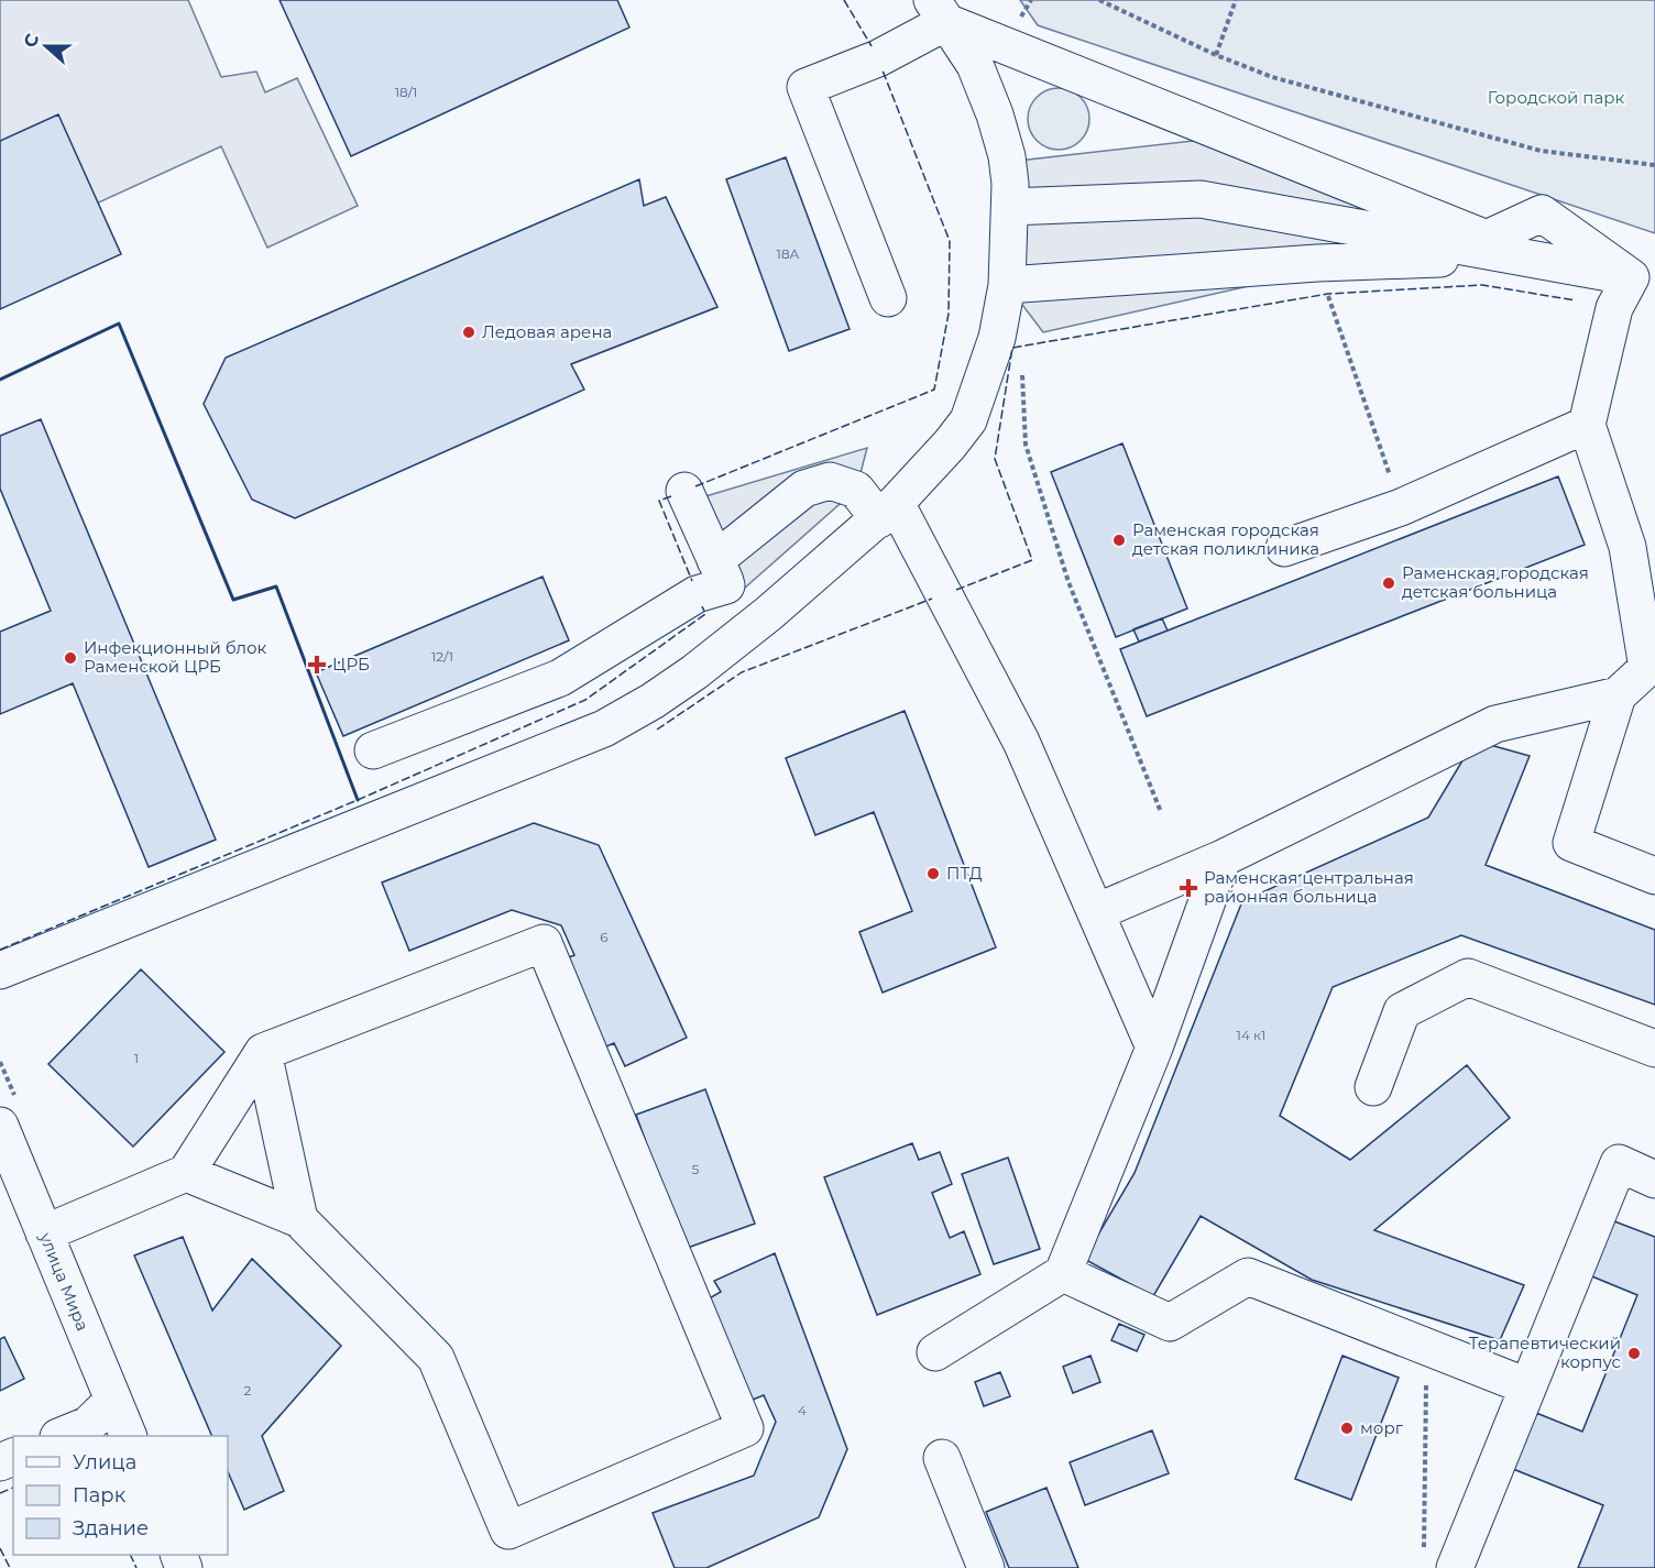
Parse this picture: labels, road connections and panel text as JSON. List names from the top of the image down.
{
  "streets": {
    "street": ["улица Мира"]
  },
  "parks": ["Городской парк"],
  "places": {
    "other": [
      "Ледовая арена",
      "Раменская городская детская поликлиника",
      "Раменская городская детская больница",
      "Инфекционный блок Раменской ЦРБ",
      "ПТД",
      "Терапевтический корпус",
      "морг"
    ],
    "health": ["ЦРБ", "Раменская центральная районная больница"]
  },
  "house_numbers": [
    "18/1",
    "18А",
    "12/1",
    "6",
    "14 к1",
    "1",
    "5",
    "2",
    "4"
  ],
  "legend": ["Улица", "Парк", "Здание"],
  "north": "left"
}
